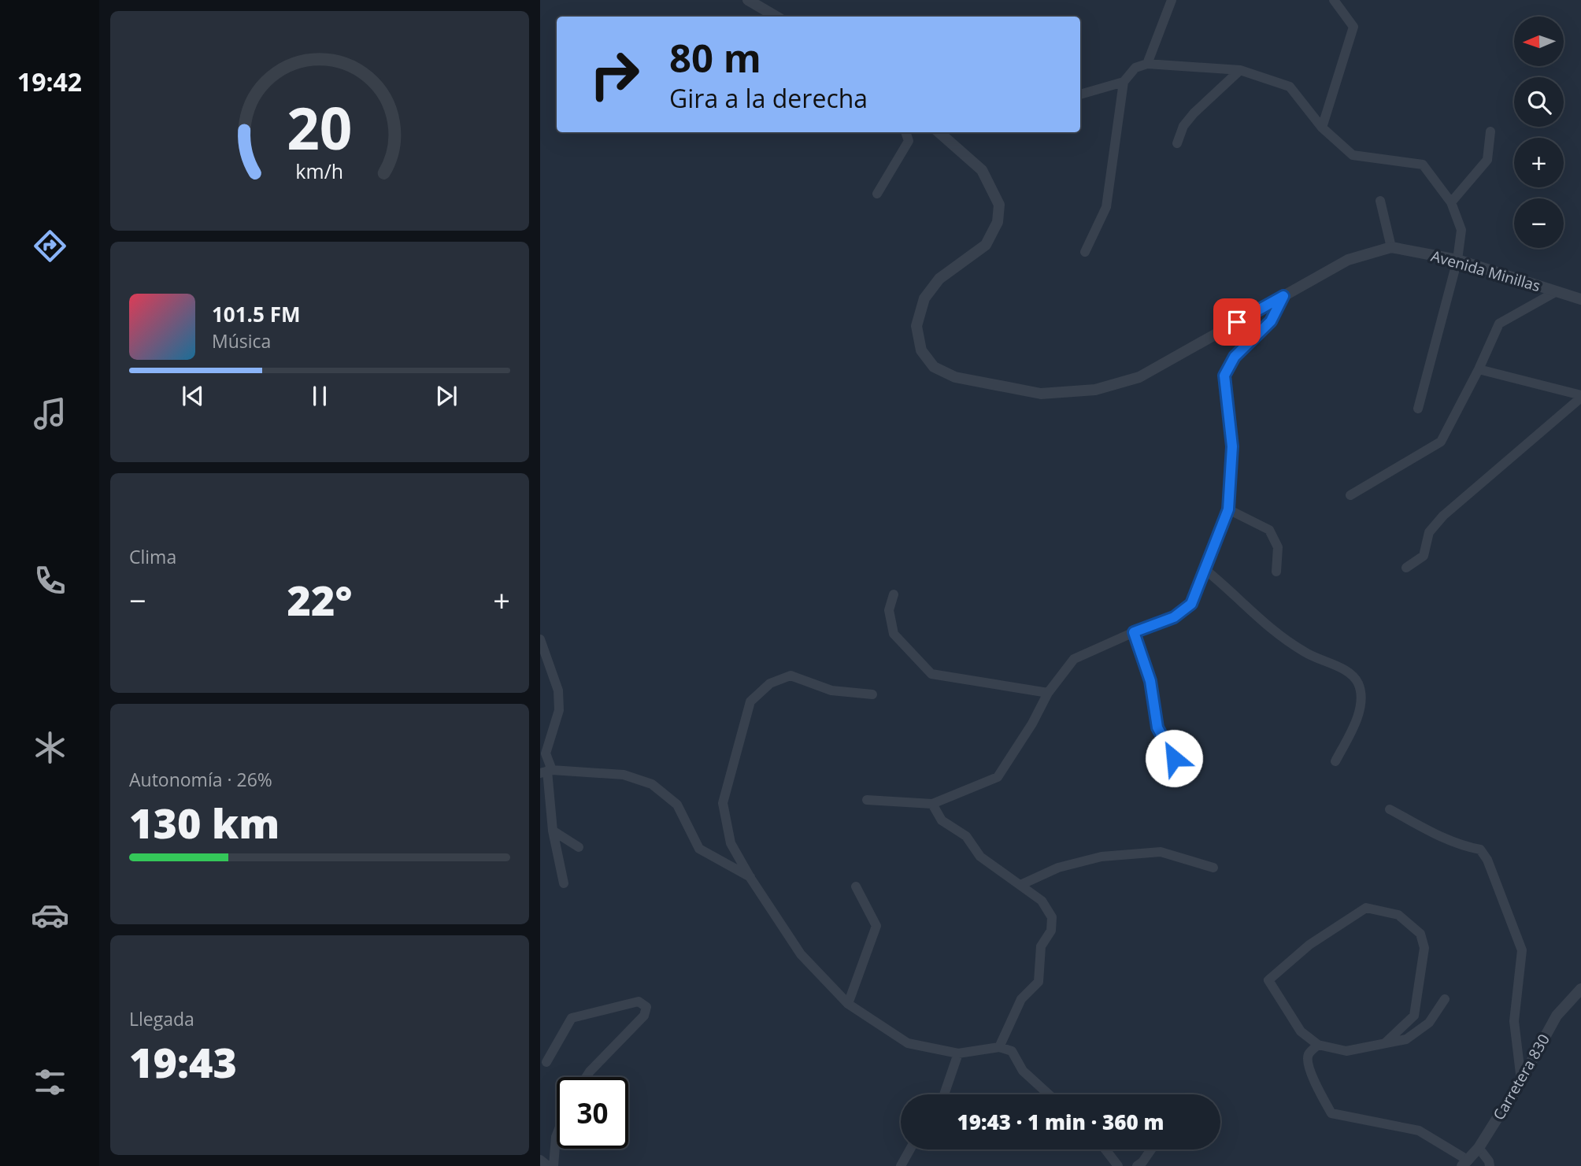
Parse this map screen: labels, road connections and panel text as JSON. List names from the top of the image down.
{
  "streets": {
    "street": ["Avenida Minillas", "Carretera 830"]
  },
  "north": "left",
  "page": {
    "tabs": "19:42",
    "map_buttons": ["+", "−"],
    "turn": ["80 m", "Gira a la derecha"],
    "song": ["101.5 FM", "Música"],
    "tile": [
      "Clima",
      ["Autonomía · 26%", "130 km"],
      ["Llegada", "19:43"]
    ],
    "heat": ["−", "22°", "+"],
    "limit": "30",
    "trip": "19:43 · 1 min · 360 m",
    "gauge": ["20", "km/h"]
  }
}
